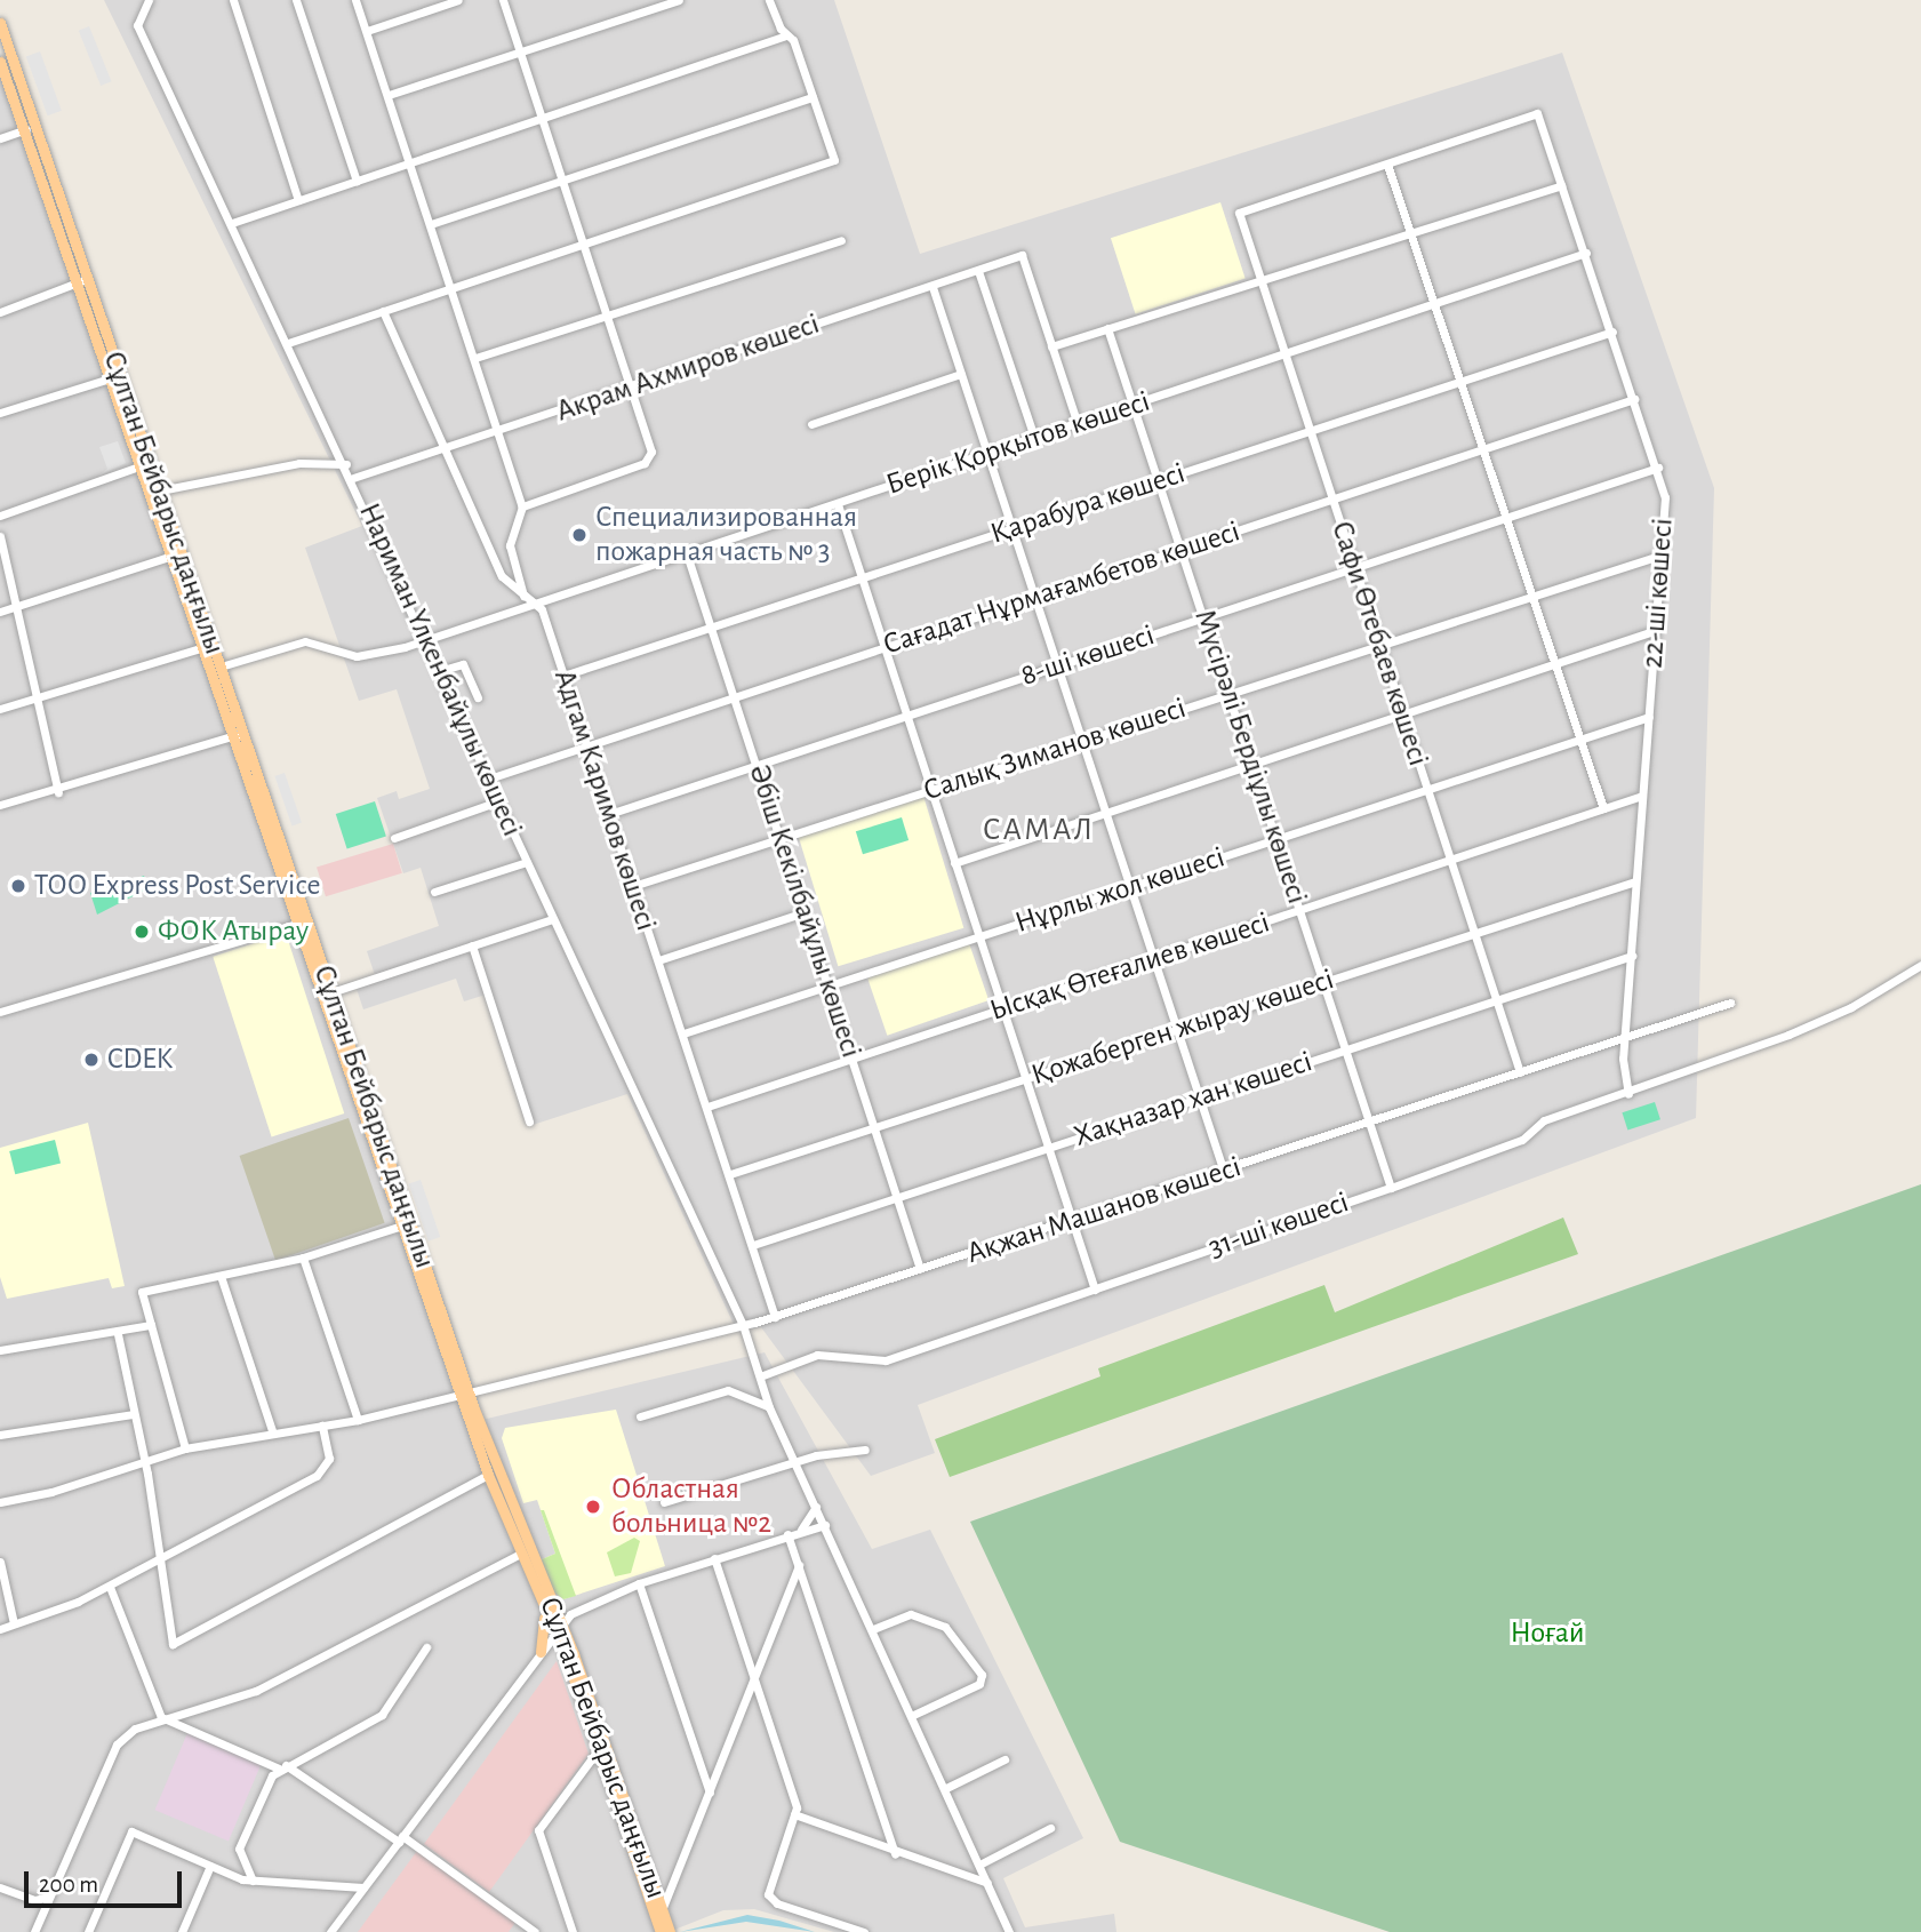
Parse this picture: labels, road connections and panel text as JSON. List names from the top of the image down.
{
  "streets": {
    "main road": ["Сұлтан Бейбарыс даңғылы"],
    "street": [
      "Акрам Ахмиров көшесі",
      "Берік Қорқытов көшесі",
      "Қарабура көшесі",
      "Сағадат Нұрмағамбетов көшесі",
      "22-ші көшесі",
      "Сафи Өтебаев көшесі",
      "8-шi көшесi",
      "Нариман Үлкенбайұлы көшесі",
      "Салық Зиманов көшесі",
      "Мүсірәлі Бердіұлы көшесі",
      "Адгам Каримов көшесі",
      "Нұрлы жол көшесі",
      "Әбіш Кекілбайұлы көшесі",
      "Ысқақ Өтеғалиев көшесі",
      "Қожаберген жырау көшесі",
      "Хақназар хан көшесі",
      "Ақжан Машанов көшесі",
      "31-ші көшесі"
    ]
  },
  "crossings": [
    ["Акрам Ахмиров көшесі", "Нариман Үлкенбайұлы көшесі"],
    ["Акрам Ахмиров көшесі", "Адгам Каримов көшесі"],
    ["Берік Қорқытов көшесі", "Сұлтан Бейбарыс даңғылы"],
    ["Берік Қорқытов көшесі", "22-ші көшесі"],
    ["Берік Қорқытов көшесі", "Сафи Өтебаев көшесі"],
    ["Берік Қорқытов көшесі", "Нариман Үлкенбайұлы көшесі"],
    ["Берік Қорқытов көшесі", "Мүсірәлі Бердіұлы көшесі"],
    ["Берік Қорқытов көшесі", "Адгам Каримов көшесі"],
    ["Берік Қорқытов көшесі", "Әбіш Кекілбайұлы көшесі"],
    ["Сұлтан Бейбарыс даңғылы", "Ақжан Машанов көшесі"],
    ["Қарабура көшесі", "22-ші көшесі"],
    ["Қарабура көшесі", "Сафи Өтебаев көшесі"],
    ["Қарабура көшесі", "Мүсірәлі Бердіұлы көшесі"],
    ["Қарабура көшесі", "Адгам Каримов көшесі"],
    ["Қарабура көшесі", "Әбіш Кекілбайұлы көшесі"],
    ["Сағадат Нұрмағамбетов көшесі", "22-ші көшесі"],
    ["Сағадат Нұрмағамбетов көшесі", "Сафи Өтебаев көшесі"],
    ["Сағадат Нұрмағамбетов көшесі", "Нариман Үлкенбайұлы көшесі"],
    ["Сағадат Нұрмағамбетов көшесі", "Мүсірәлі Бердіұлы көшесі"],
    ["Сағадат Нұрмағамбетов көшесі", "Адгам Каримов көшесі"],
    ["Сағадат Нұрмағамбетов көшесі", "Әбіш Кекілбайұлы көшесі"],
    ["22-ші көшесі", "Сафи Өтебаев көшесі"],
    ["22-ші көшесі", "8-шi көшесi"],
    ["22-ші көшесі", "Салық Зиманов көшесі"],
    ["22-ші көшесі", "Нұрлы жол көшесі"],
    ["22-ші көшесі", "Ысқақ Өтеғалиев көшесі"],
    ["22-ші көшесі", "Қожаберген жырау көшесі"],
    ["22-ші көшесі", "Хақназар хан көшесі"],
    ["22-ші көшесі", "Ақжан Машанов көшесі"],
    ["22-ші көшесі", "31-ші көшесі"],
    ["Сафи Өтебаев көшесі", "8-шi көшесi"],
    ["Сафи Өтебаев көшесі", "Салық Зиманов көшесі"],
    ["Сафи Өтебаев көшесі", "Нұрлы жол көшесі"],
    ["Сафи Өтебаев көшесі", "Ысқақ Өтеғалиев көшесі"],
    ["Сафи Өтебаев көшесі", "Қожаберген жырау көшесі"],
    ["Сафи Өтебаев көшесі", "Хақназар хан көшесі"],
    ["Сафи Өтебаев көшесі", "Ақжан Машанов көшесі"],
    ["8-шi көшесi", "Мүсірәлі Бердіұлы көшесі"],
    ["8-шi көшесi", "Адгам Каримов көшесі"],
    ["8-шi көшесi", "Әбіш Кекілбайұлы көшесі"],
    ["Нариман Үлкенбайұлы көшесі", "Ақжан Машанов көшесі"],
    ["Нариман Үлкенбайұлы көшесі", "31-ші көшесі"],
    ["Салық Зиманов көшесі", "Мүсірәлі Бердіұлы көшесі"],
    ["Салық Зиманов көшесі", "Адгам Каримов көшесі"],
    ["Салық Зиманов көшесі", "Әбіш Кекілбайұлы көшесі"],
    ["Мүсірәлі Бердіұлы көшесі", "Нұрлы жол көшесі"],
    ["Мүсірәлі Бердіұлы көшесі", "Ысқақ Өтеғалиев көшесі"],
    ["Мүсірәлі Бердіұлы көшесі", "Қожаберген жырау көшесі"],
    ["Мүсірәлі Бердіұлы көшесі", "Хақназар хан көшесі"],
    ["Мүсірәлі Бердіұлы көшесі", "Ақжан Машанов көшесі"],
    ["Мүсірәлі Бердіұлы көшесі", "31-ші көшесі"],
    ["Адгам Каримов көшесі", "Нұрлы жол көшесі"],
    ["Адгам Каримов көшесі", "Ысқақ Өтеғалиев көшесі"],
    ["Адгам Каримов көшесі", "Қожаберген жырау көшесі"],
    ["Адгам Каримов көшесі", "Хақназар хан көшесі"],
    ["Адгам Каримов көшесі", "Ақжан Машанов көшесі"],
    ["Нұрлы жол көшесі", "Әбіш Кекілбайұлы көшесі"],
    ["Әбіш Кекілбайұлы көшесі", "Ысқақ Өтеғалиев көшесі"],
    ["Әбіш Кекілбайұлы көшесі", "Қожаберген жырау көшесі"],
    ["Әбіш Кекілбайұлы көшесі", "Хақназар хан көшесі"],
    ["Әбіш Кекілбайұлы көшесі", "Ақжан Машанов көшесі"]
  ],
  "districts": ["САМАЛ"],
  "parks": ["Ноғай"],
  "places": [
    "Специализированная пожарная часть № 3",
    "ТОО Express Post Service",
    "ФОК Атырау",
    "CDEK",
    "Областная больница №2"
  ],
  "scale_bar": "200 m"
}
